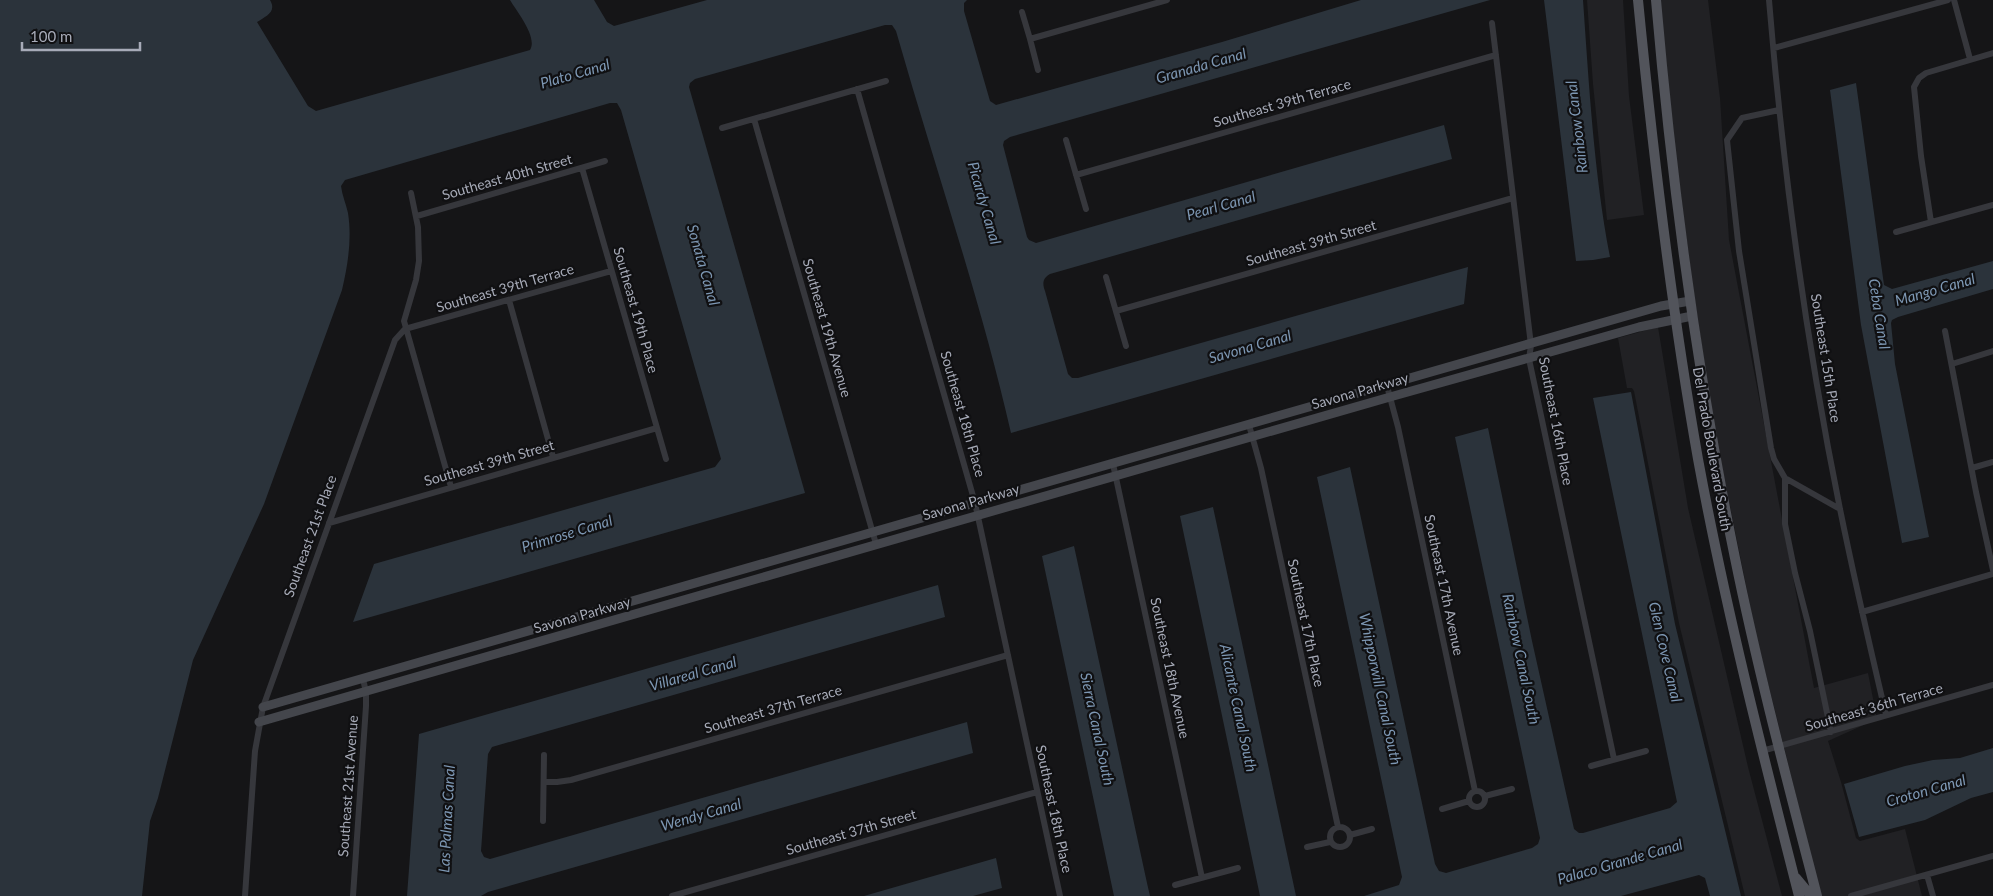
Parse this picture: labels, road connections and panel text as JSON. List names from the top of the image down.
{
  "streets": {
    "main road": ["Del Prado Boulevard South"],
    "street": [
      "Southeast 39th Terrace",
      "Southeast 40th Street",
      "Southeast 39th Street",
      "Southeast 19th Place",
      "Southeast 19th Avenue",
      "Southeast 15th Place",
      "Savona Parkway",
      "Southeast 18th Place",
      "Southeast 16th Place",
      "Southeast 21st Place",
      "Southeast 17th Avenue",
      "Southeast 17th Place",
      "Southeast 18th Avenue",
      "Southeast 36th Terrace",
      "Southeast 37th Terrace",
      "Southeast 21st Avenue",
      "Southeast 37th Street"
    ]
  },
  "crossings": [
    ["Southeast 39th Terrace", "Southeast 19th Place"],
    ["Southeast 39th Terrace", "Southeast 16th Place"],
    ["Southeast 39th Terrace", "Southeast 21st Place"],
    ["Southeast 40th Street", "Southeast 19th Place"],
    ["Southeast 40th Street", "Southeast 21st Place"],
    ["Southeast 39th Street", "Southeast 19th Place"],
    ["Southeast 39th Street", "Southeast 16th Place"],
    ["Southeast 39th Street", "Southeast 21st Place"],
    ["Southeast 19th Avenue", "Savona Parkway"],
    ["Southeast 15th Place", "Southeast 36th Terrace"],
    ["Savona Parkway", "Southeast 18th Place"],
    ["Savona Parkway", "Southeast 16th Place"],
    ["Savona Parkway", "Del Prado Boulevard South"],
    ["Savona Parkway", "Southeast 21st Place"],
    ["Savona Parkway", "Southeast 17th Avenue"],
    ["Savona Parkway", "Southeast 17th Place"],
    ["Savona Parkway", "Southeast 18th Avenue"],
    ["Savona Parkway", "Southeast 21st Avenue"],
    ["Southeast 18th Place", "Southeast 37th Terrace"],
    ["Southeast 18th Place", "Southeast 37th Street"],
    ["Del Prado Boulevard South", "Southeast 36th Terrace"]
  ],
  "water": [
    "Granada Canal",
    "Plato Canal",
    "Rainbow Canal",
    "Picardy Canal",
    "Pearl Canal",
    "Sonata Canal",
    "Mango Canal",
    "Ceba Canal",
    "Savona Canal",
    "Primrose Canal",
    "Glen Cove Canal",
    "Rainbow Canal South",
    "Villareal Canal",
    "Whipporwill Canal South",
    "Alicante Canal South",
    "Sierra Canal South",
    "Croton Canal",
    "Wendy Canal",
    "Las Palmas Canal",
    "Palaco Grande Canal"
  ],
  "scale_bar": "100 m"
}
